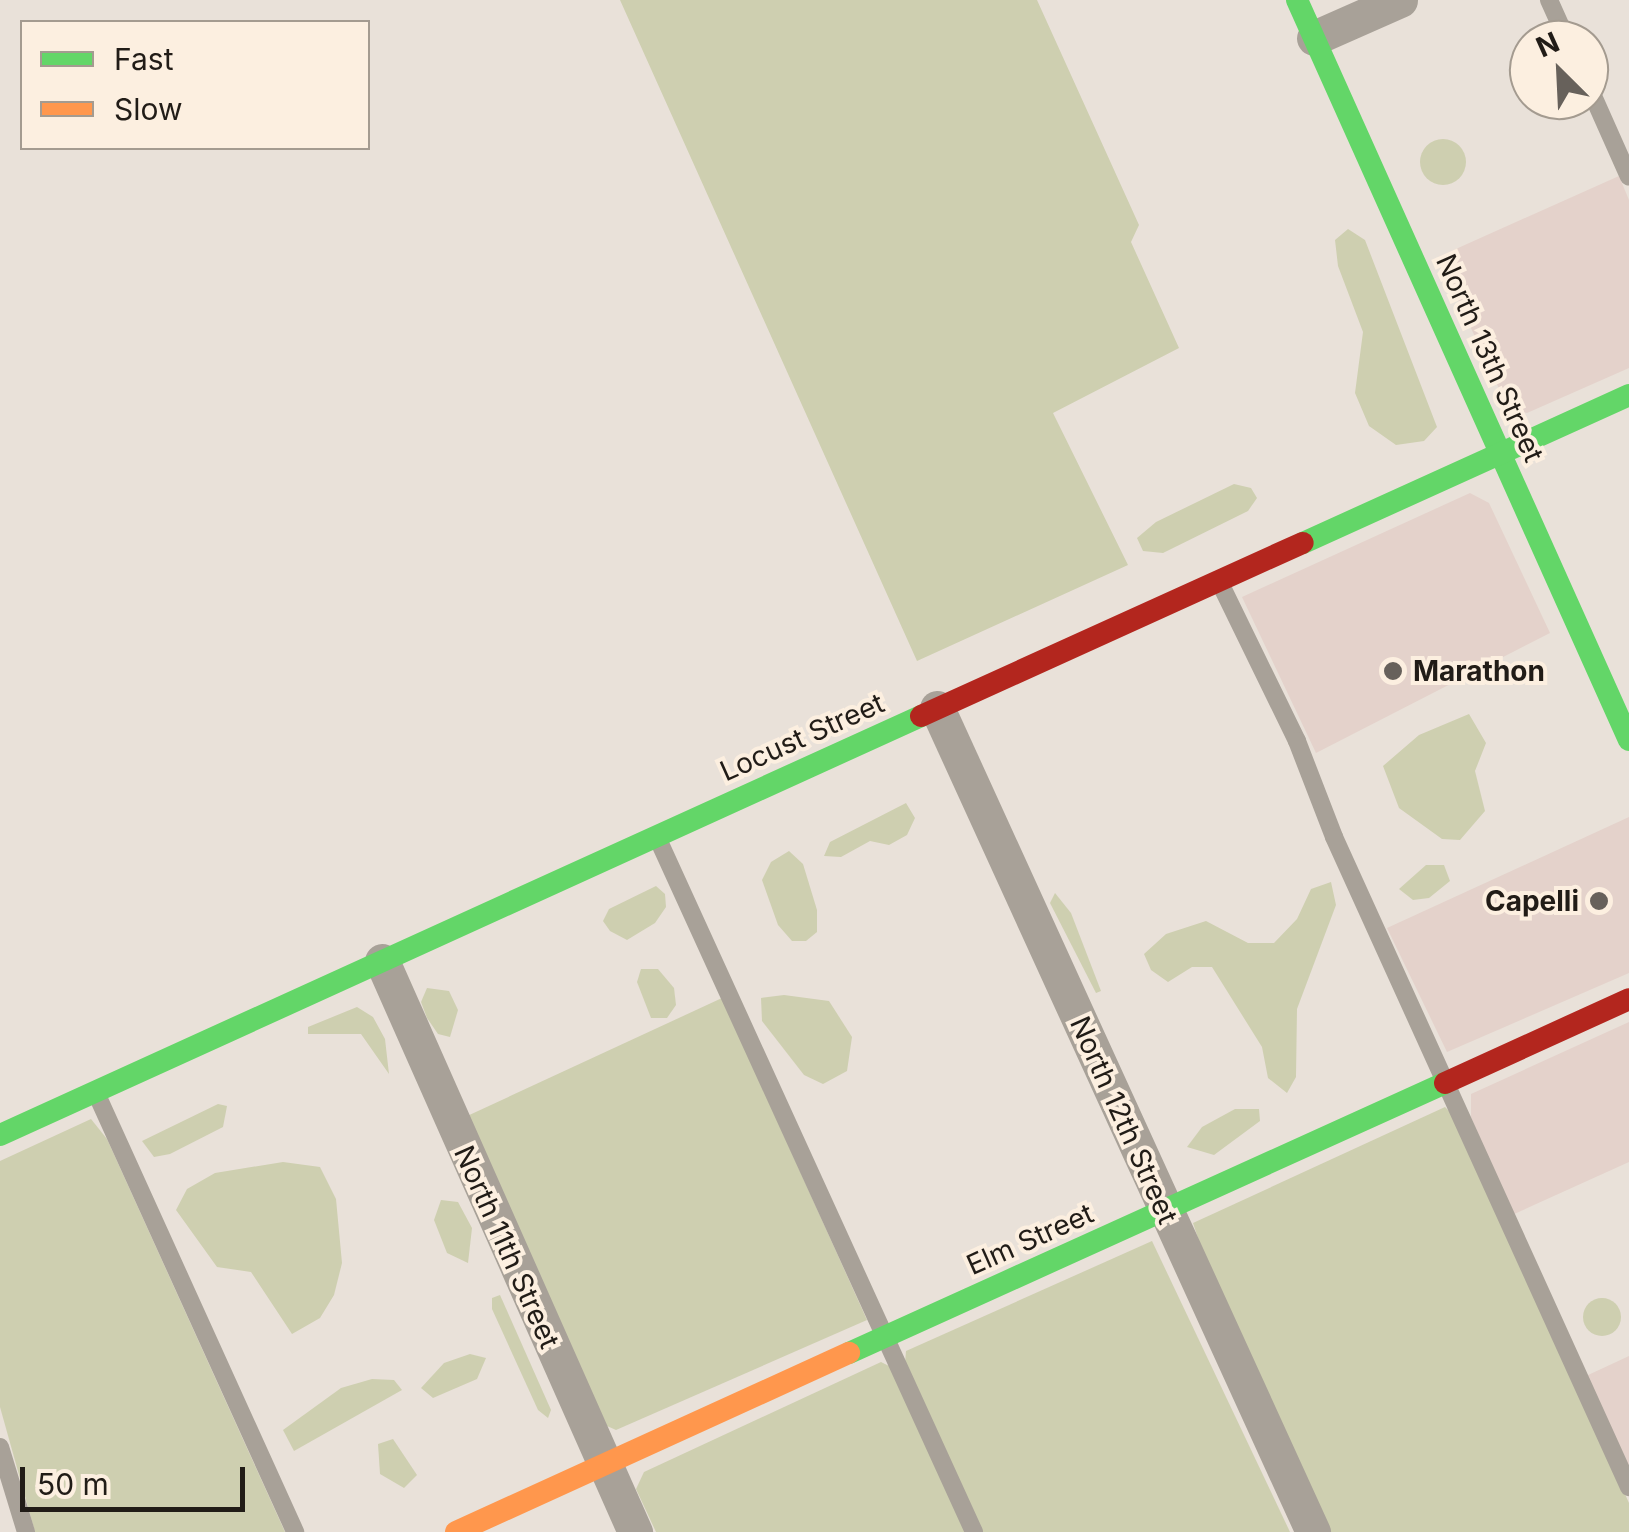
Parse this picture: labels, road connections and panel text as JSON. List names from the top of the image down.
{
  "streets": {
    "street": [
      "North 13th Street",
      "Locust Street",
      "North 12th Street",
      "Elm Street",
      "North 11th Street"
    ]
  },
  "crossings": [
    ["North 13th Street", "Locust Street"],
    ["Locust Street", "North 12th Street"],
    ["Locust Street", "North 11th Street"],
    ["North 12th Street", "Elm Street"],
    ["Elm Street", "North 11th Street"]
  ],
  "places": ["Marathon", "Capelli"],
  "legend": ["Fast", "Slow"],
  "scale_bar": "50 m",
  "north": "top left"
}
